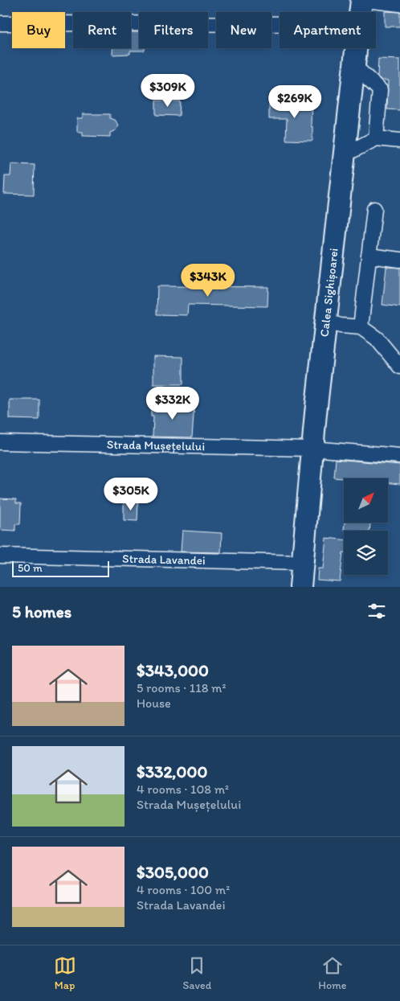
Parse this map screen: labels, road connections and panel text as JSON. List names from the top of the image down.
{
  "streets": {
    "highway": ["Calea Sighișoarei"],
    "street": ["Strada Mușețelului", "Strada Lavandei"]
  },
  "crossings": [
    ["Calea Sighișoarei", "Strada Mușețelului"],
    ["Calea Sighișoarei", "Strada Lavandei"]
  ],
  "scale_bar": "50 m",
  "north": "top right",
  "page": {
    "chip": [
      "Buy",
      "Rent",
      "Filters",
      "New",
      "Apartment"
    ],
    "price": [
      "$309K",
      "$269K",
      "$343K",
      "$332K",
      "$305K"
    ],
    "scale": "50 m",
    "heading": "5 homes",
    "list": [
      {
        "name": "$343,000",
        "note": "5 rooms · 118 m² · House"
      },
      {
        "name": "$332,000",
        "note": "4 rooms · 108 m² · Strada Mușețelului"
      },
      {
        "name": "$305,000",
        "note": "4 rooms · 100 m² · Strada Lavandei"
      }
    ],
    "tabs": ["Map", "Saved", "Home"]
  }
}
